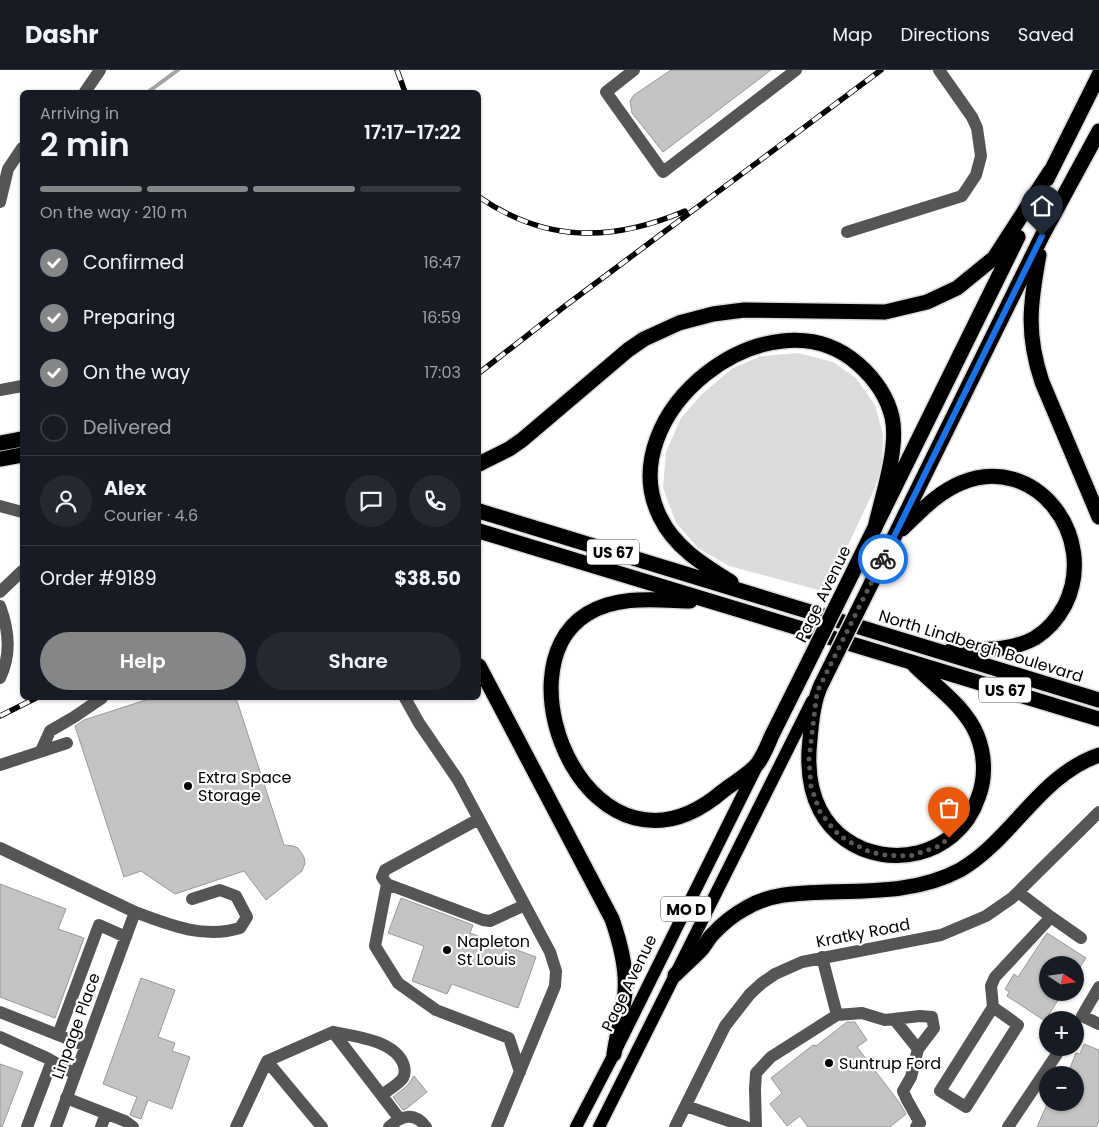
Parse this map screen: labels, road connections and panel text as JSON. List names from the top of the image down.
{
  "streets": {
    "highway": [
      "US 67",
      "Page Avenue",
      "North Lindbergh Boulevard",
      "MO D"
    ],
    "street": ["Kratky Road", "Linpage Place"]
  },
  "places": ["Extra Space Storage", "Napleton St Louis", "Suntrup Ford"],
  "north": "right",
  "page": {
    "header": "Dashr",
    "nav": ["Map", "Directions", "Saved"],
    "heading": ["2 min", "Arriving in", "17:17–17:22"],
    "panel": [
      "Alex",
      "Courier · 4.6",
      "Order #9189",
      "$38.50"
    ],
    "bar": "On the way · 210 m",
    "list": [
      ["Confirmed", "16:47"],
      ["Preparing", "16:59"],
      ["On the way", "17:03"],
      "Delivered"
    ],
    "buttons": ["Help", "Share"],
    "map_buttons": ["+", "−"]
  }
}
